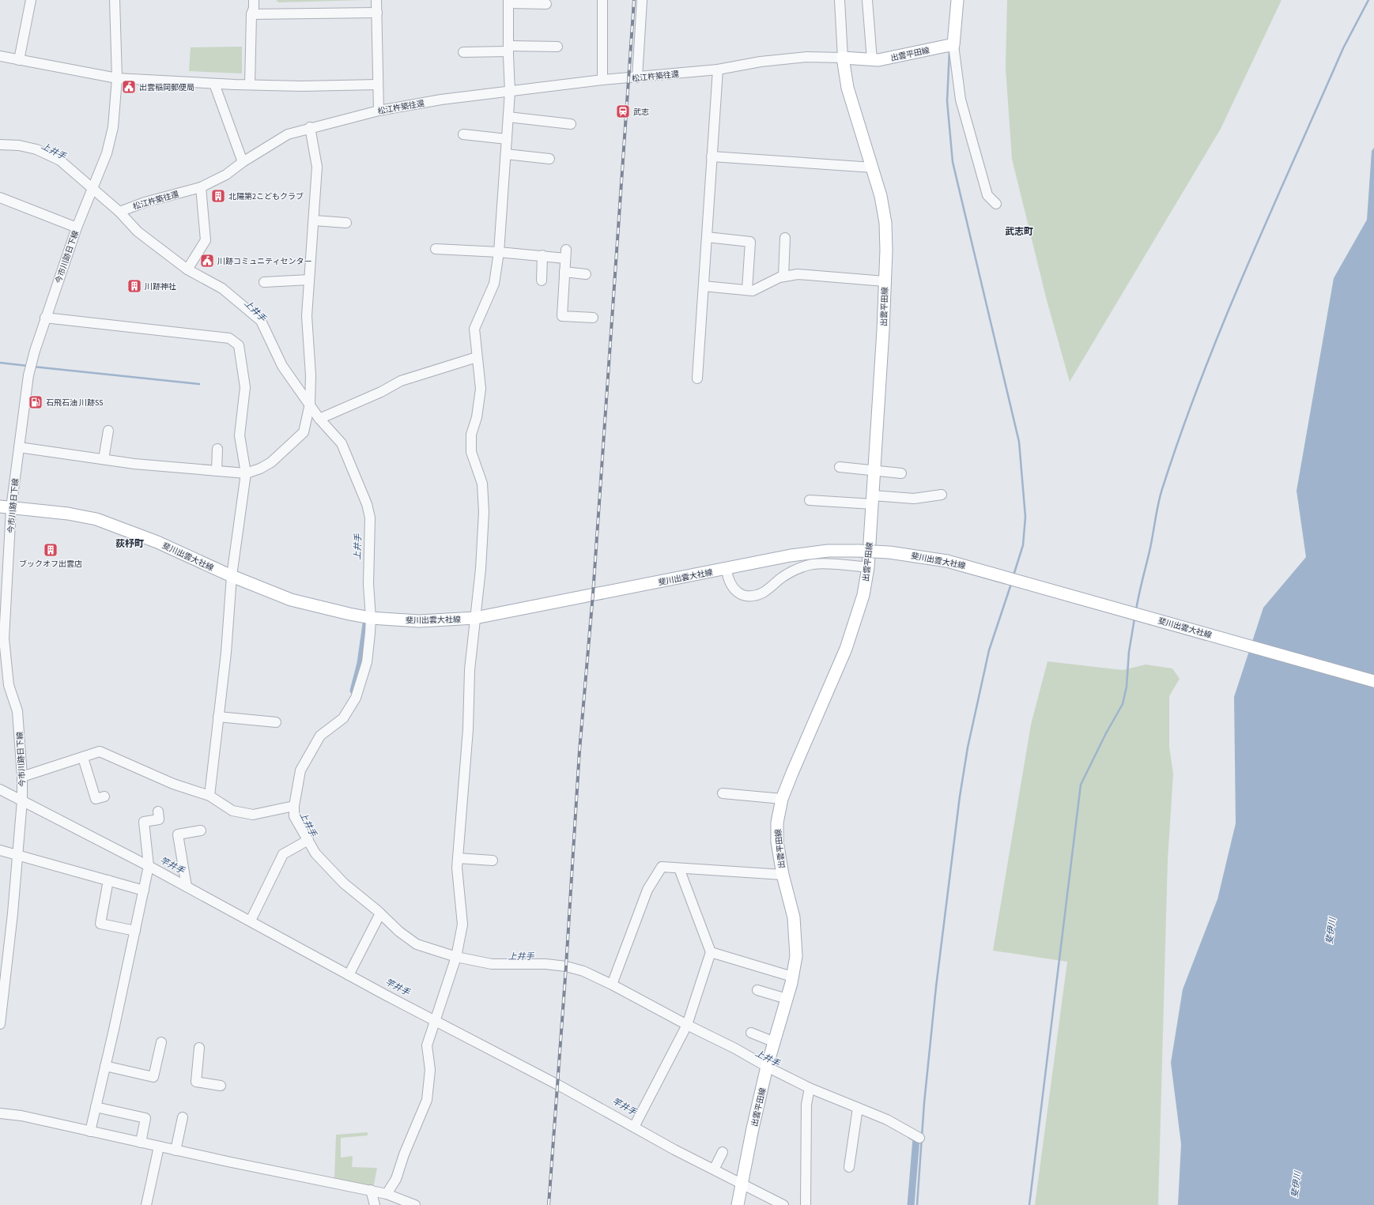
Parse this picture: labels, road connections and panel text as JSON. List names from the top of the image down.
{
  "streets": {
    "main road": ["出雲平田線", "斐川出雲大社線"],
    "street": ["松江杵築往還", "今市川跡日下線"]
  },
  "crossings": [
    ["出雲平田線", "松江杵築往還"],
    ["今市川跡日下線", "斐川出雲大社線"]
  ],
  "districts": ["武志町", "荻杼町"],
  "water": ["上井手", "竿井手", "斐伊川"],
  "places": {
    "public building": ["出雲稲岡郵便局", "川跡コミュニティセンター"],
    "station": ["武志"],
    "building": ["北陽第2こどもクラブ", "川跡神社", "ブックオフ出雲店"],
    "fuel station": ["石飛石油 川跡SS"]
  }
}
